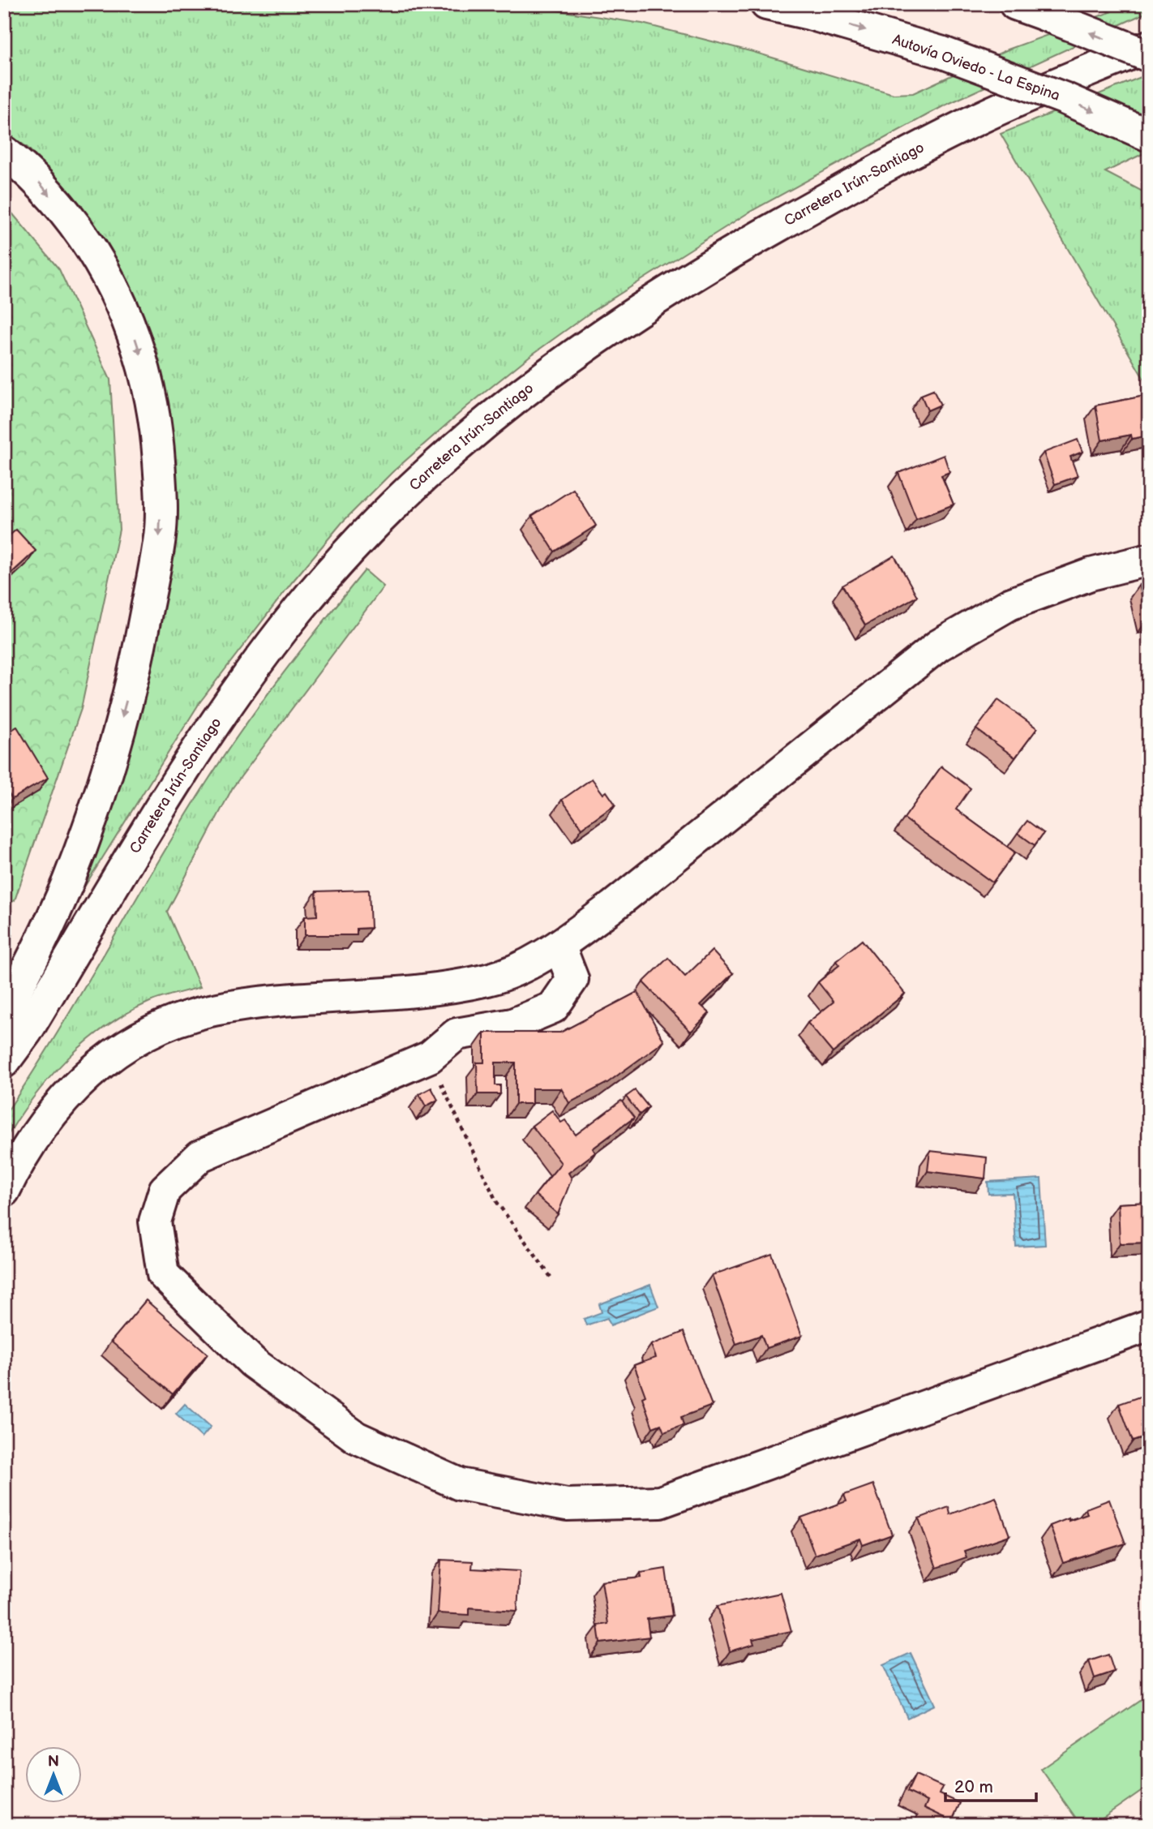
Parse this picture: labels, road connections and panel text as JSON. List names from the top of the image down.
{
  "streets": {
    "main road": ["Autovía Oviedo - La Espina", "Carretera Irún-Santiago"]
  },
  "scale_bar": "20 m",
  "north": "top"
}
